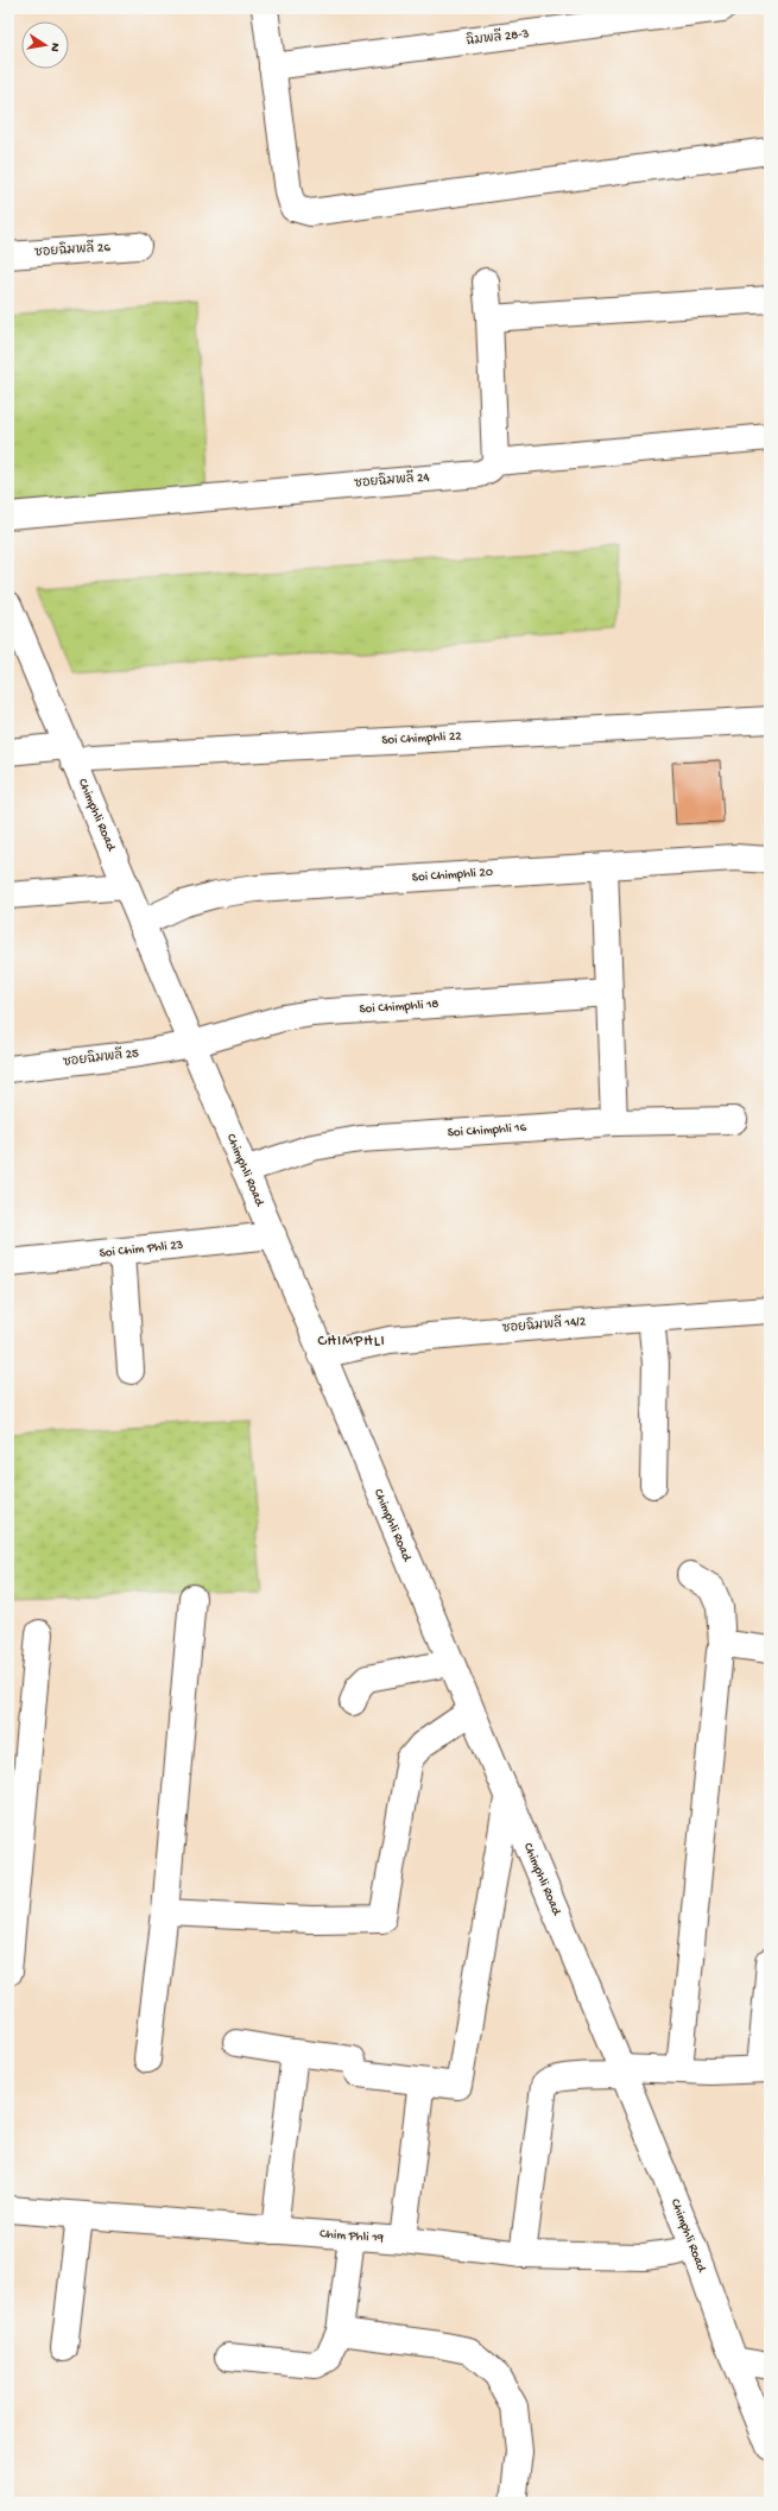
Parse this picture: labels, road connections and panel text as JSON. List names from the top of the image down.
{
  "streets": {
    "street": [
      "ฉิมพลี 28-3",
      "ซอยฉิมพลี 26",
      "ซอยฉิมพลี 24",
      "Soi Chimphli 22",
      "Chimphli Road",
      "Soi Chimphli 20",
      "Soi Chimphli 18",
      "ซอยฉิมพลี 25",
      "Soi Chimphli 16",
      "Soi Chim Phli 23",
      "ซอยฉิมพลี 14/2",
      "Chim Phli 19"
    ]
  },
  "crossings": [
    ["Soi Chimphli 22", "Chimphli Road"],
    ["Chimphli Road", "Soi Chimphli 20"],
    ["Chimphli Road", "Soi Chimphli 18"],
    ["Chimphli Road", "ซอยฉิมพลี 25"],
    ["Chimphli Road", "Soi Chimphli 16"],
    ["Chimphli Road", "Soi Chim Phli 23"],
    ["Chimphli Road", "ซอยฉิมพลี 14/2"],
    ["Chimphli Road", "Chim Phli 19"],
    ["Soi Chimphli 18", "ซอยฉิมพลี 25"]
  ],
  "districts": ["CHIMPHLI"],
  "north": "right"
}
